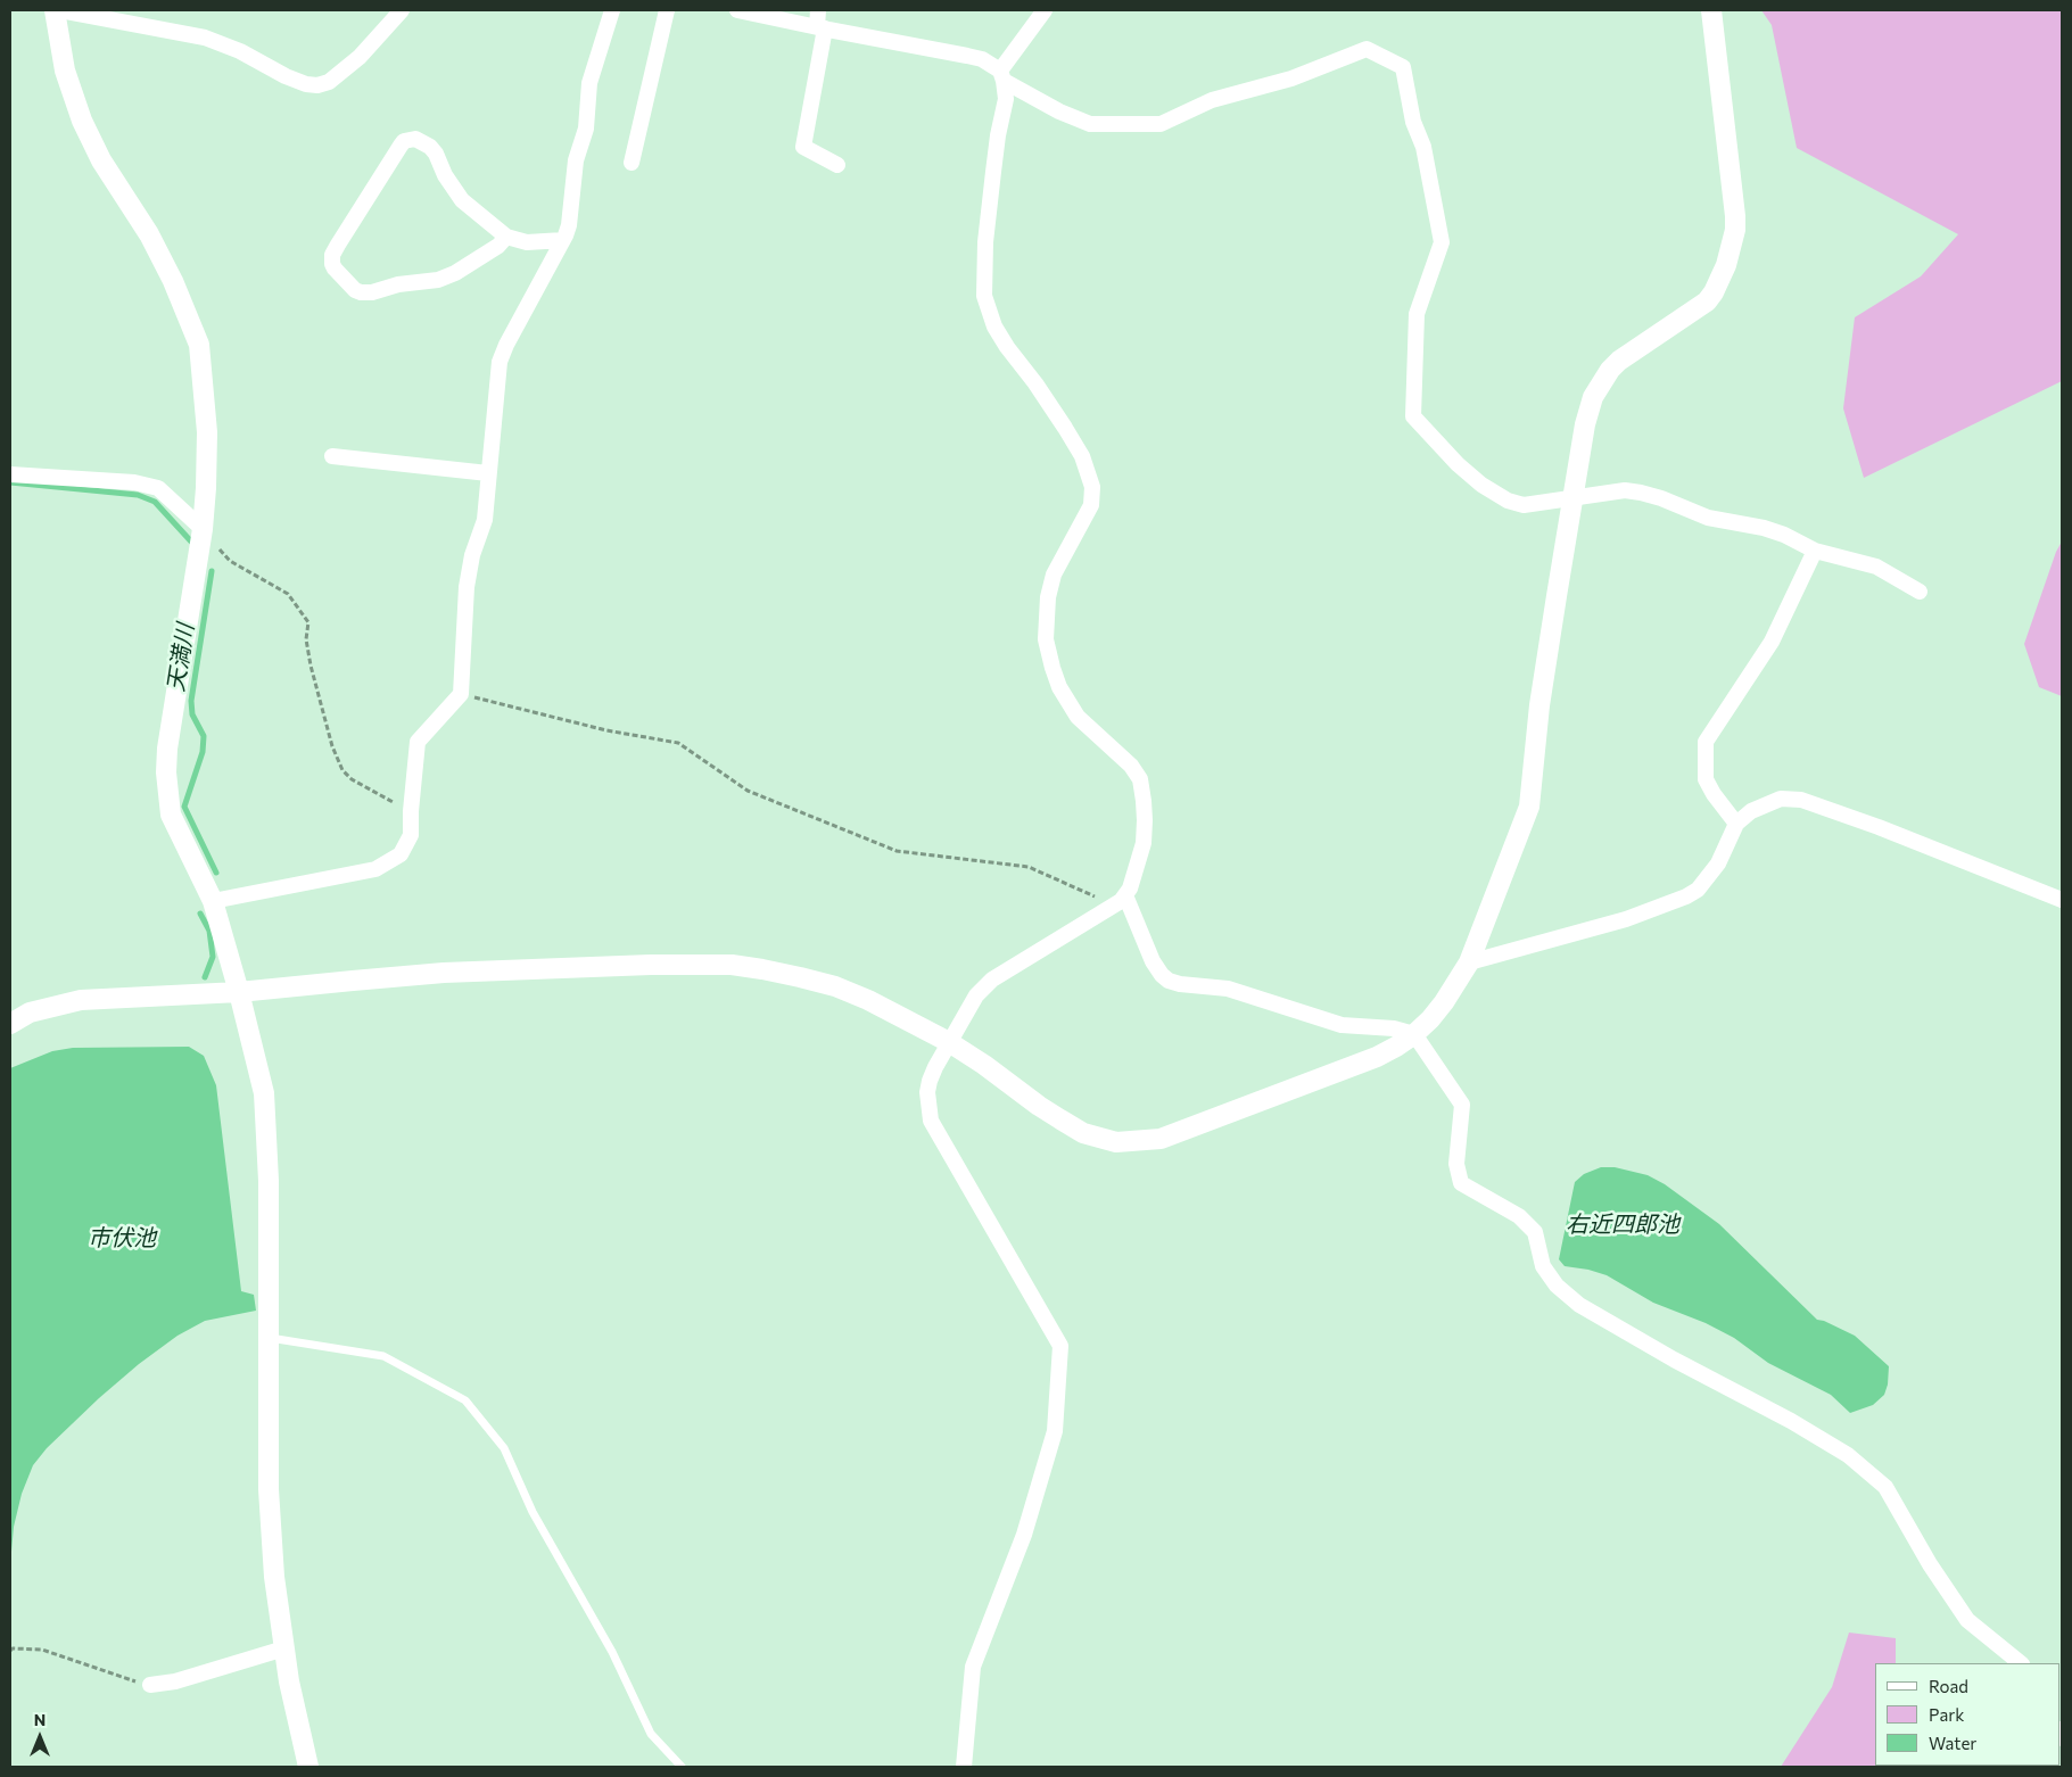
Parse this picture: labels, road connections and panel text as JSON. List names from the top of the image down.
{
  "water": ["天満川", "右近四郎池", "市伏池"],
  "legend": ["Road", "Park", "Water"],
  "north": "top"
}
